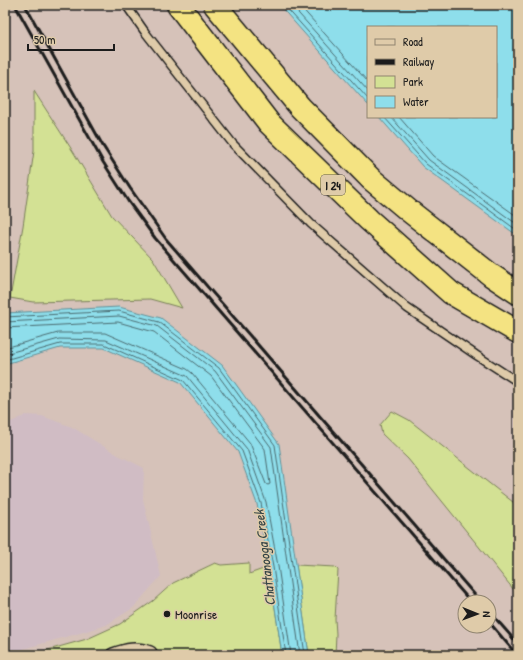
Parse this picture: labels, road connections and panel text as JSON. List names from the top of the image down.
{
  "streets": {
    "highway": ["I 24"]
  },
  "water": ["Chattanooga Creek"],
  "places": ["Moonrise"],
  "legend": [
    "Road",
    "Railway",
    "Park",
    "Water"
  ],
  "scale_bar": "50 m",
  "north": "right"
}
